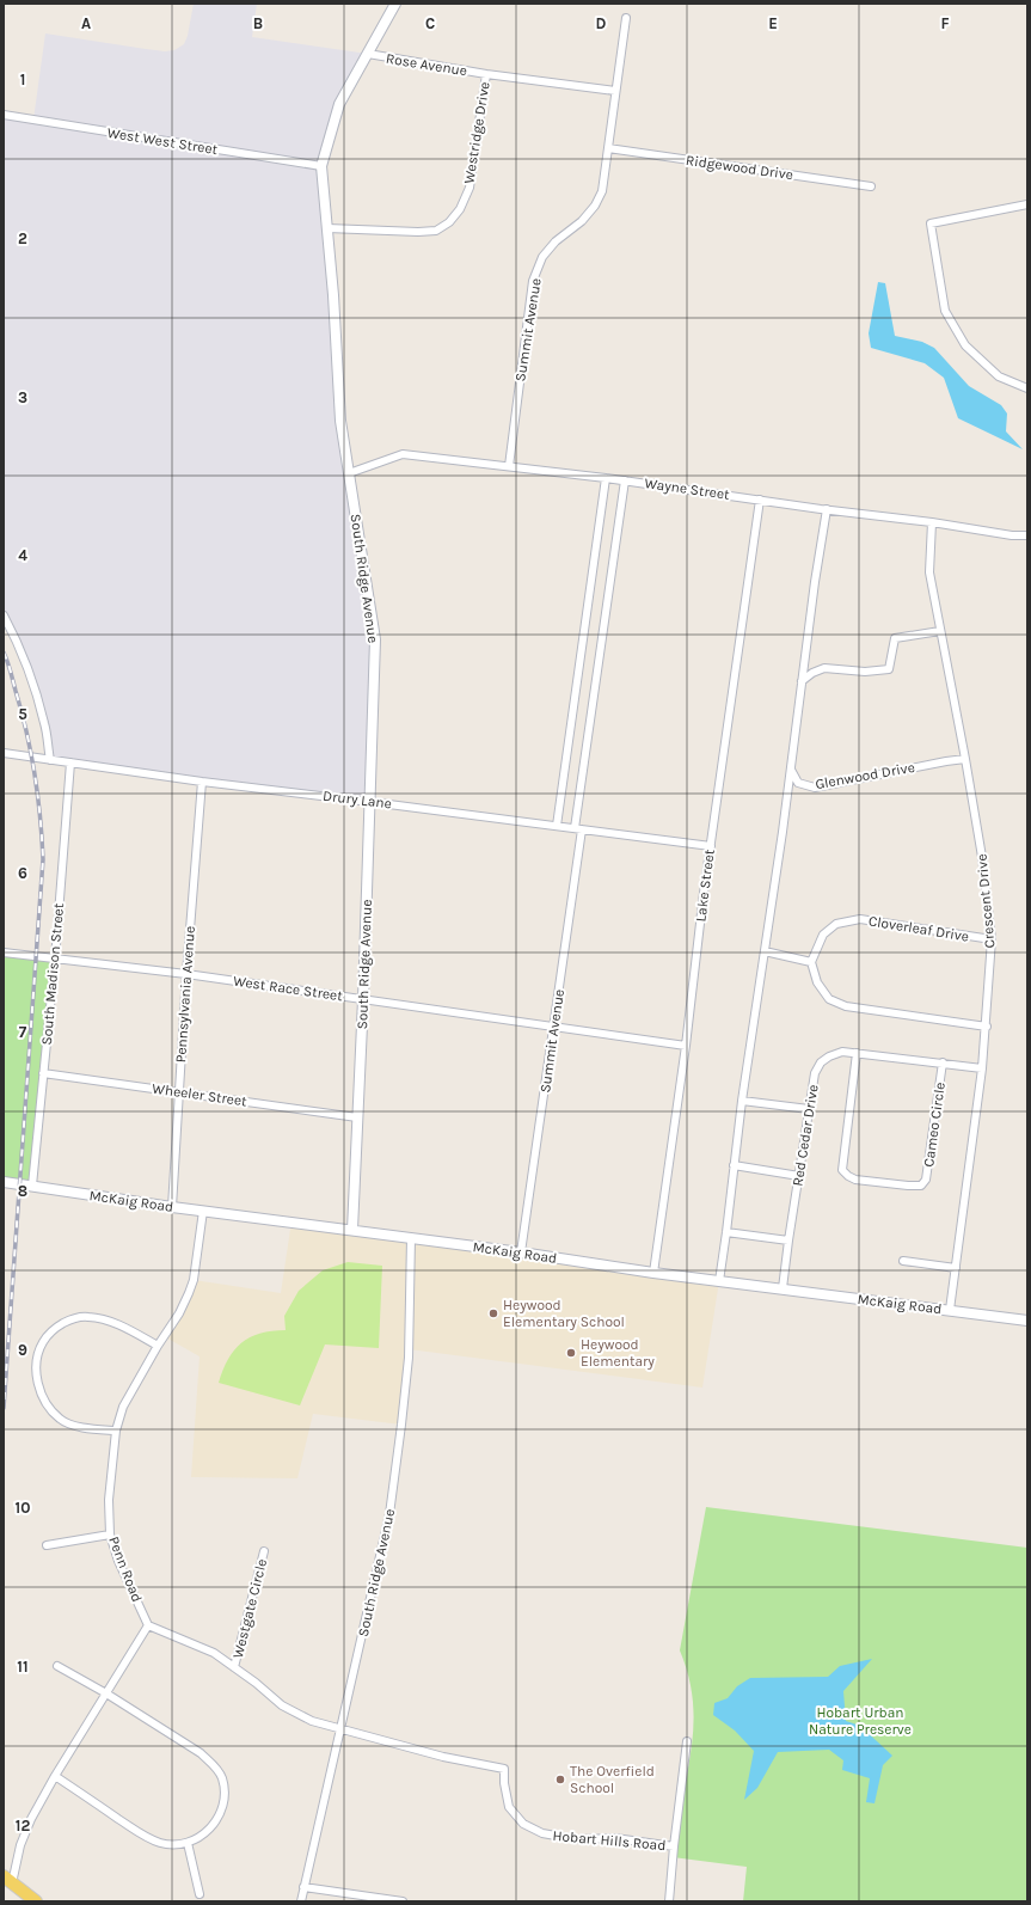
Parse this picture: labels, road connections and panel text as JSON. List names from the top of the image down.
{
  "streets": {
    "street": [
      "Rose Avenue",
      "Westridge Drive",
      "West West Street",
      "Ridgewood Drive",
      "Summit Avenue",
      "Wayne Street",
      "South Ridge Avenue",
      "Glenwood Drive",
      "Drury Lane",
      "Lake Street",
      "Crescent Drive",
      "Cloverleaf Drive",
      "South Madison Street",
      "West Race Street",
      "Pennsylvania Avenue",
      "Wheeler Street",
      "Cameo Circle",
      "Red Cedar Drive",
      "McKaig Road",
      "Penn Road",
      "Westgate Circle",
      "Hobart Hills Road"
    ]
  },
  "crossings": [
    ["Rose Avenue", "Westridge Drive"],
    ["Rose Avenue", "South Ridge Avenue"],
    ["Westridge Drive", "Summit Avenue"],
    ["Westridge Drive", "South Ridge Avenue"],
    ["West West Street", "South Ridge Avenue"],
    ["Ridgewood Drive", "Summit Avenue"],
    ["Summit Avenue", "Wayne Street"],
    ["Summit Avenue", "Drury Lane"],
    ["Summit Avenue", "West Race Street"],
    ["Summit Avenue", "McKaig Road"],
    ["Wayne Street", "South Ridge Avenue"],
    ["Wayne Street", "Lake Street"],
    ["Wayne Street", "Crescent Drive"],
    ["South Ridge Avenue", "Drury Lane"],
    ["South Ridge Avenue", "West Race Street"],
    ["South Ridge Avenue", "Wheeler Street"],
    ["South Ridge Avenue", "McKaig Road"],
    ["South Ridge Avenue", "Hobart Hills Road"],
    ["Glenwood Drive", "Crescent Drive"],
    ["Drury Lane", "Lake Street"],
    ["Drury Lane", "South Madison Street"],
    ["Drury Lane", "Pennsylvania Avenue"],
    ["Lake Street", "West Race Street"],
    ["Lake Street", "McKaig Road"],
    ["Crescent Drive", "Cloverleaf Drive"],
    ["Crescent Drive", "Red Cedar Drive"],
    ["Crescent Drive", "McKaig Road"],
    ["South Madison Street", "West Race Street"],
    ["South Madison Street", "Wheeler Street"],
    ["South Madison Street", "McKaig Road"],
    ["West Race Street", "Pennsylvania Avenue"],
    ["Pennsylvania Avenue", "Wheeler Street"],
    ["Pennsylvania Avenue", "McKaig Road"],
    ["Cameo Circle", "Red Cedar Drive"],
    ["Red Cedar Drive", "McKaig Road"],
    ["McKaig Road", "Penn Road"]
  ],
  "parks": ["Hobart Urban Nature Preserve"],
  "places": ["Heywood Elementary School", "Heywood Elementary", "The Overfield School"],
  "grid": {
    "columns": [
      "A",
      "B",
      "C",
      "D",
      "E",
      "F"
    ],
    "rows": [
      "1",
      "2",
      "3",
      "4",
      "5",
      "6",
      "7",
      "8",
      "9",
      "10",
      "11",
      "12"
    ]
  }
}
